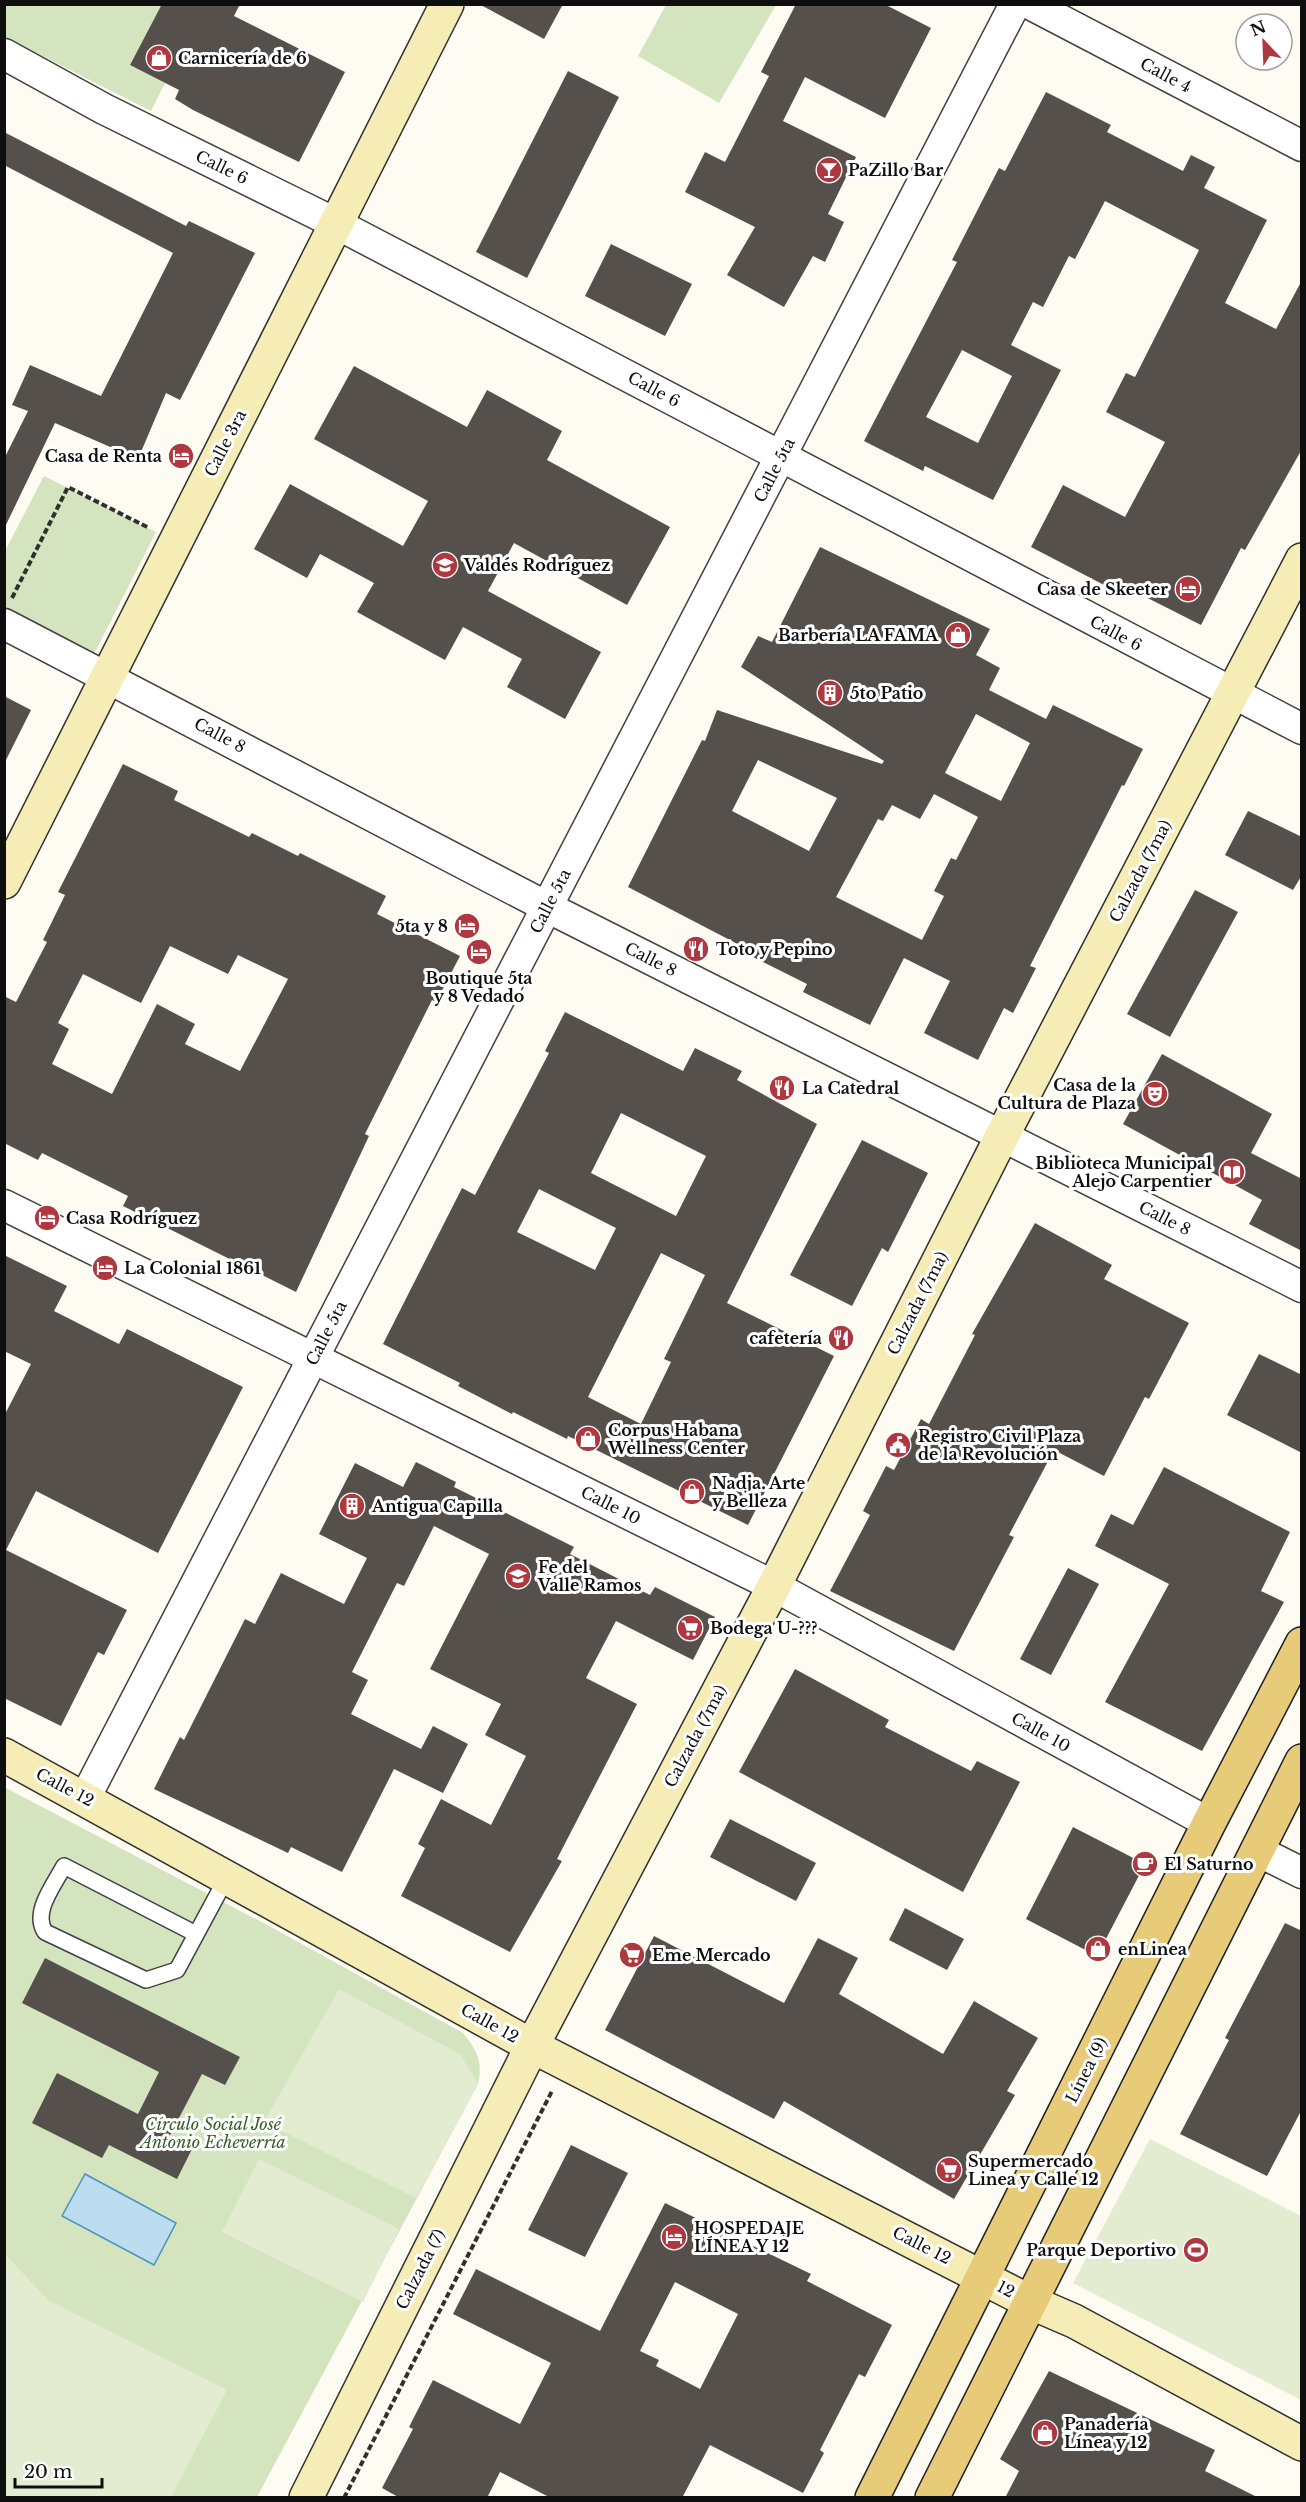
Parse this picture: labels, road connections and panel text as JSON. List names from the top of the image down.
{
  "streets": {
    "main road": [
      "Calle 3ra",
      "Calzada (7ma)",
      "Calle 12",
      "Línea (9)",
      "Calzada (7)",
      "12"
    ],
    "street": [
      "Calle 4",
      "Calle 6",
      "Calle 5ta",
      "Calle 8",
      "Calle 10"
    ]
  },
  "crossings": [
    ["Calle 6", "Calle 3ra"],
    ["Calle 6", "Calle 5ta"],
    ["Calle 6", "Calzada (7ma)"],
    ["Calle 3ra", "Calle 8"],
    ["Calle 5ta", "Calle 8"],
    ["Calle 5ta", "Calle 10"],
    ["Calle 5ta", "Calle 12"],
    ["Calle 8", "Calzada (7ma)"],
    ["Calzada (7ma)", "Calle 10"],
    ["Calzada (7ma)", "Calle 12"],
    ["Calzada (7ma)", "Calzada (7)"],
    ["Calle 10", "Línea (9)"],
    ["Calle 12", "Línea (9)"],
    ["Calle 12", "Calzada (7)"],
    ["Calle 12", "12"],
    ["Línea (9)", "12"]
  ],
  "parks": ["Círculo Social José Antonio Echeverría"],
  "places": {
    "shop": [
      "Carnicería de 6",
      "Barbería LA FAMA",
      "Corpus Habana Wellness Center",
      "Nadja. Arte y Belleza",
      "enLinea",
      "Panadería Línea y 12"
    ],
    "bar": ["PaZillo Bar"],
    "hotel": [
      "Casa de Renta",
      "Casa de Skeeter",
      "5ta y 8",
      "Boutique 5ta y 8 Vedado",
      "Casa Rodríguez",
      "La Colonial 1861",
      "HOSPEDAJE LÍNEA Y 12"
    ],
    "school or university": ["Valdés Rodríguez", "Fe del Valle Ramos"],
    "building": ["5to Patio", "Antigua Capilla"],
    "restaurant": ["Toto y Pepino", "La Catedral", "cafetería"],
    "theatre": ["Casa de la Cultura de Plaza"],
    "library": ["Biblioteca Municipal Alejo Carpentier"],
    "public building": ["Registro Civil Plaza de la Revolución"],
    "supermarket": ["Bodega U-???", "Eme Mercado", "Supermercado Linea y Calle 12"],
    "cafe": ["El Saturno"],
    "sports": ["Parque Deportivo"]
  },
  "scale_bar": "20 m",
  "north": "top left"
}
